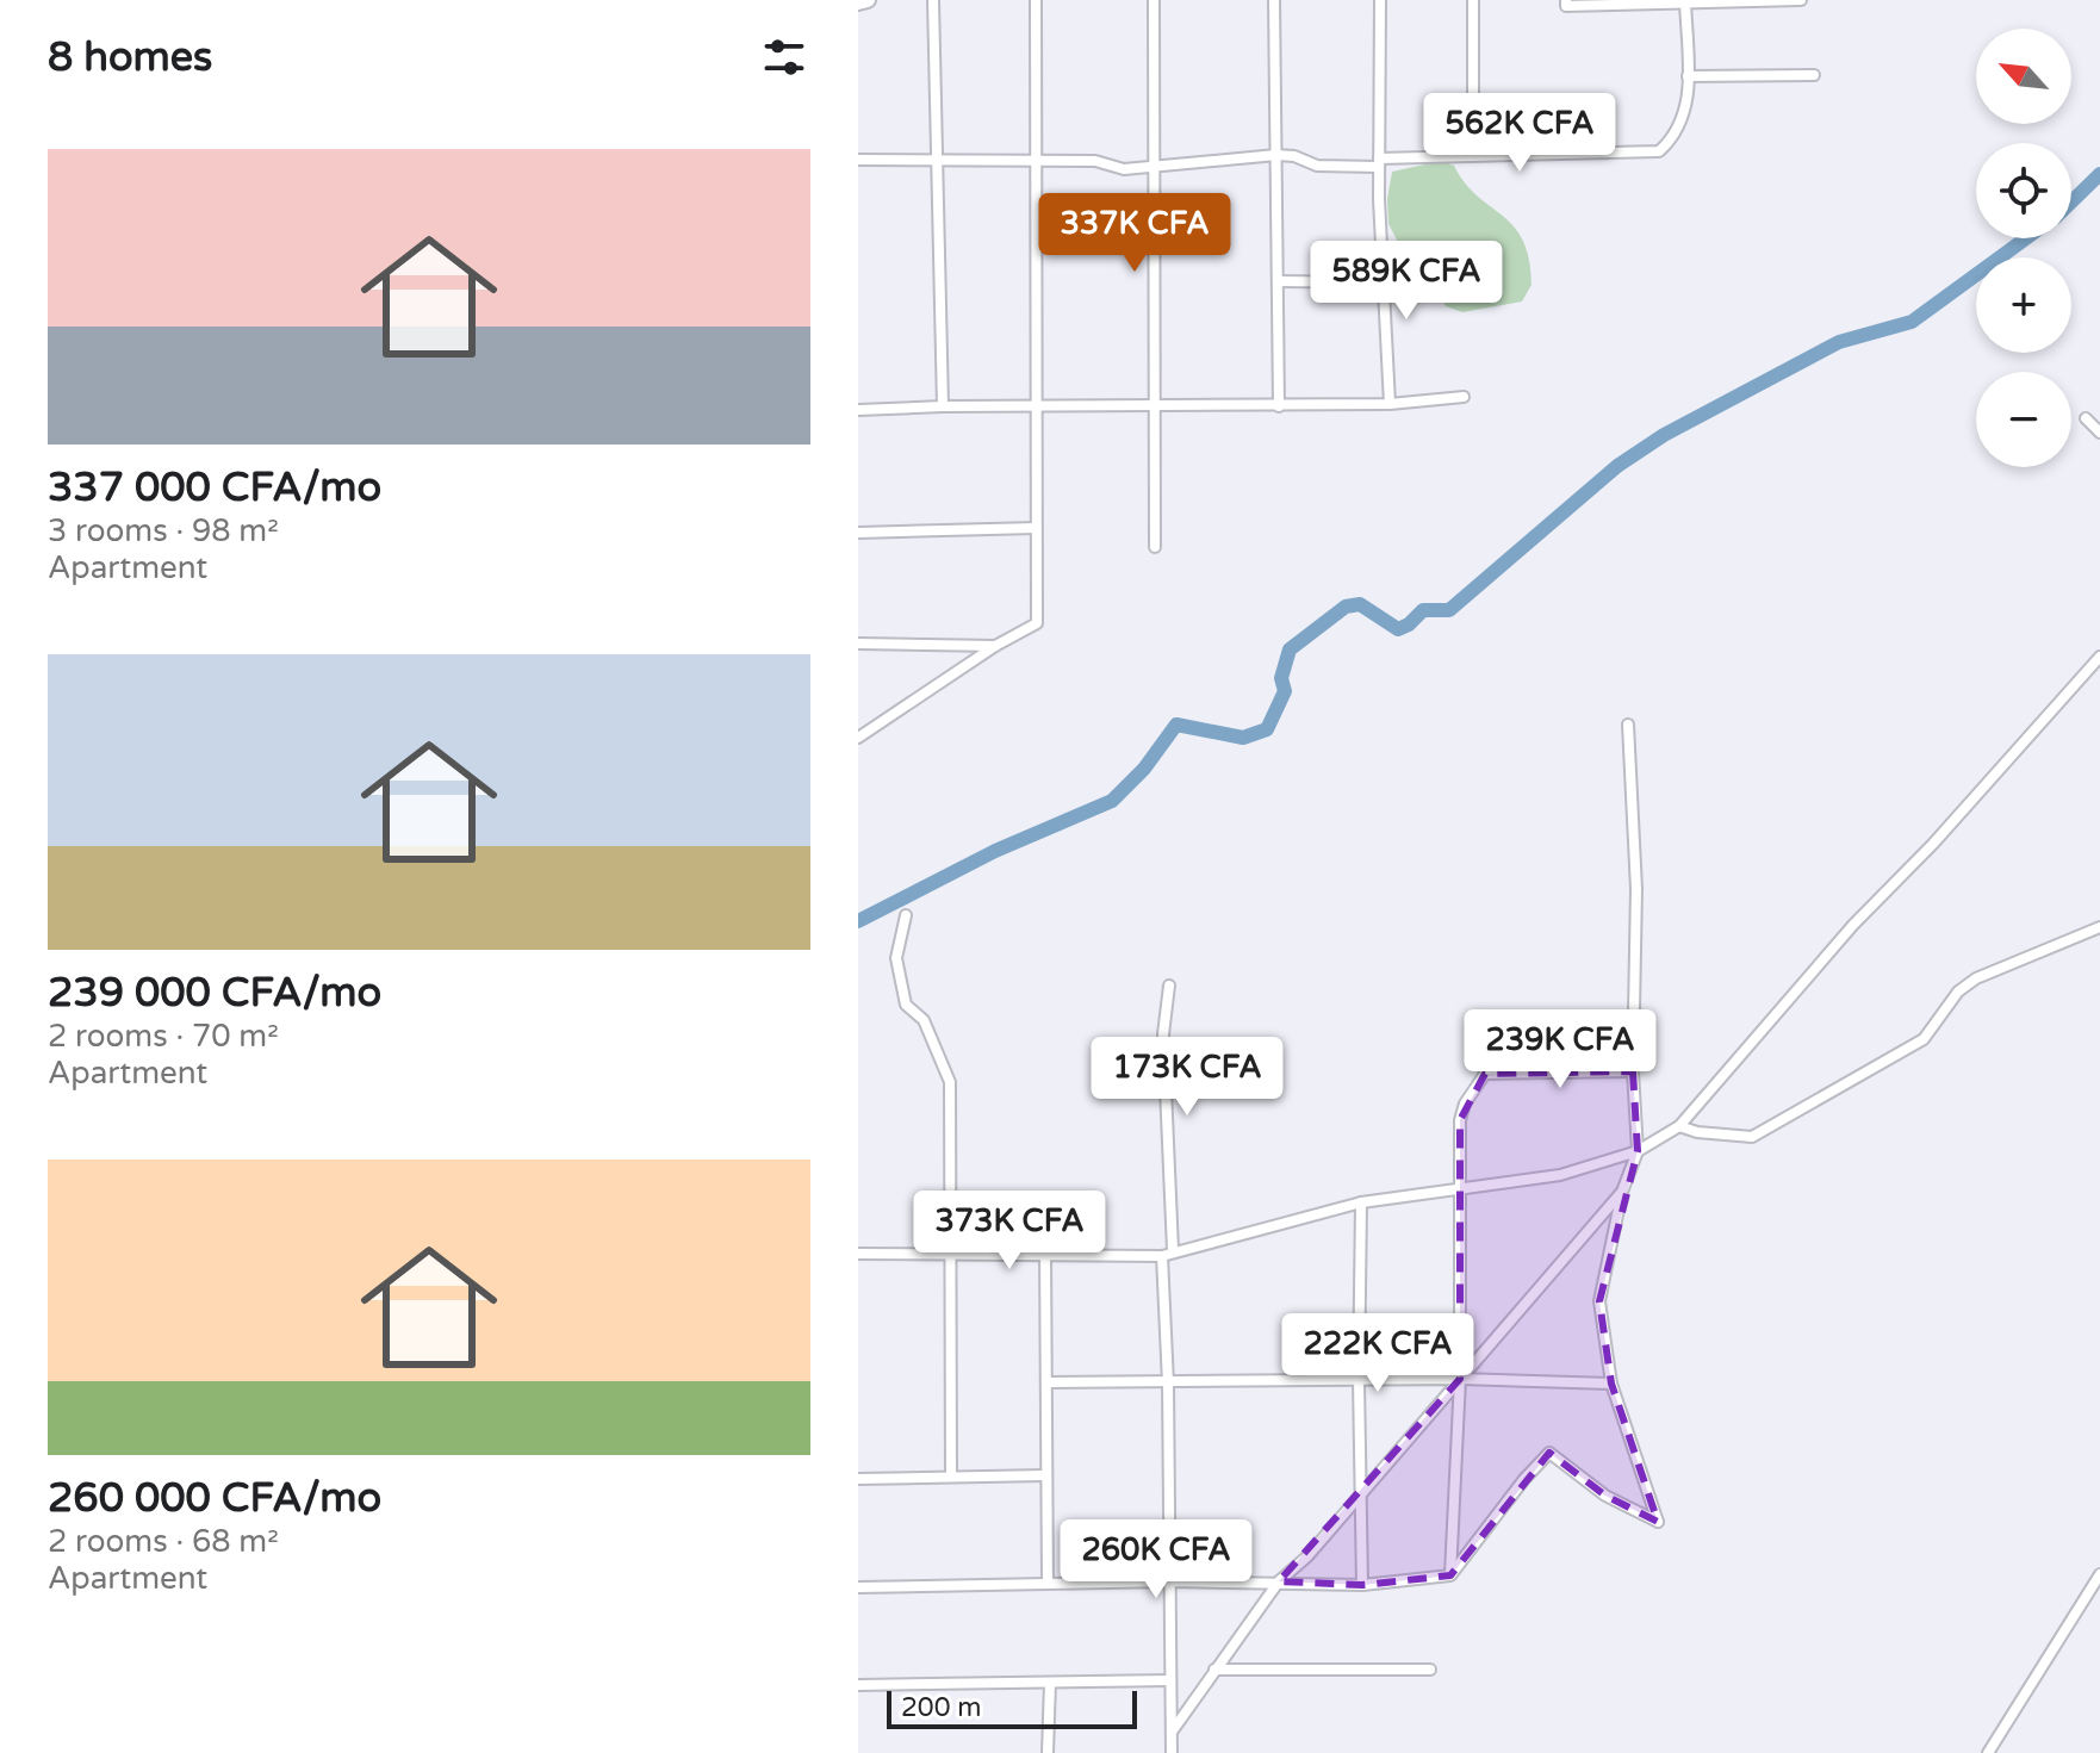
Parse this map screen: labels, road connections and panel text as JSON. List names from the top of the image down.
{
  "scale_bar": "200 m",
  "north": "top left",
  "page": {
    "heading": "8 homes",
    "map_buttons": ["+", "−"],
    "price": [
      "562K CFA",
      "337K CFA",
      "589K CFA",
      "239K CFA",
      "173K CFA",
      "373K CFA",
      "222K CFA",
      "260K CFA"
    ],
    "list": [
      {
        "name": "337 000 CFA/mo",
        "note": "3 rooms · 98 m² · Apartment"
      },
      {
        "name": "239 000 CFA/mo",
        "note": "2 rooms · 70 m² · Apartment"
      },
      {
        "name": "260 000 CFA/mo",
        "note": "2 rooms · 68 m² · Apartment"
      }
    ],
    "scale": "200 m"
  }
}
